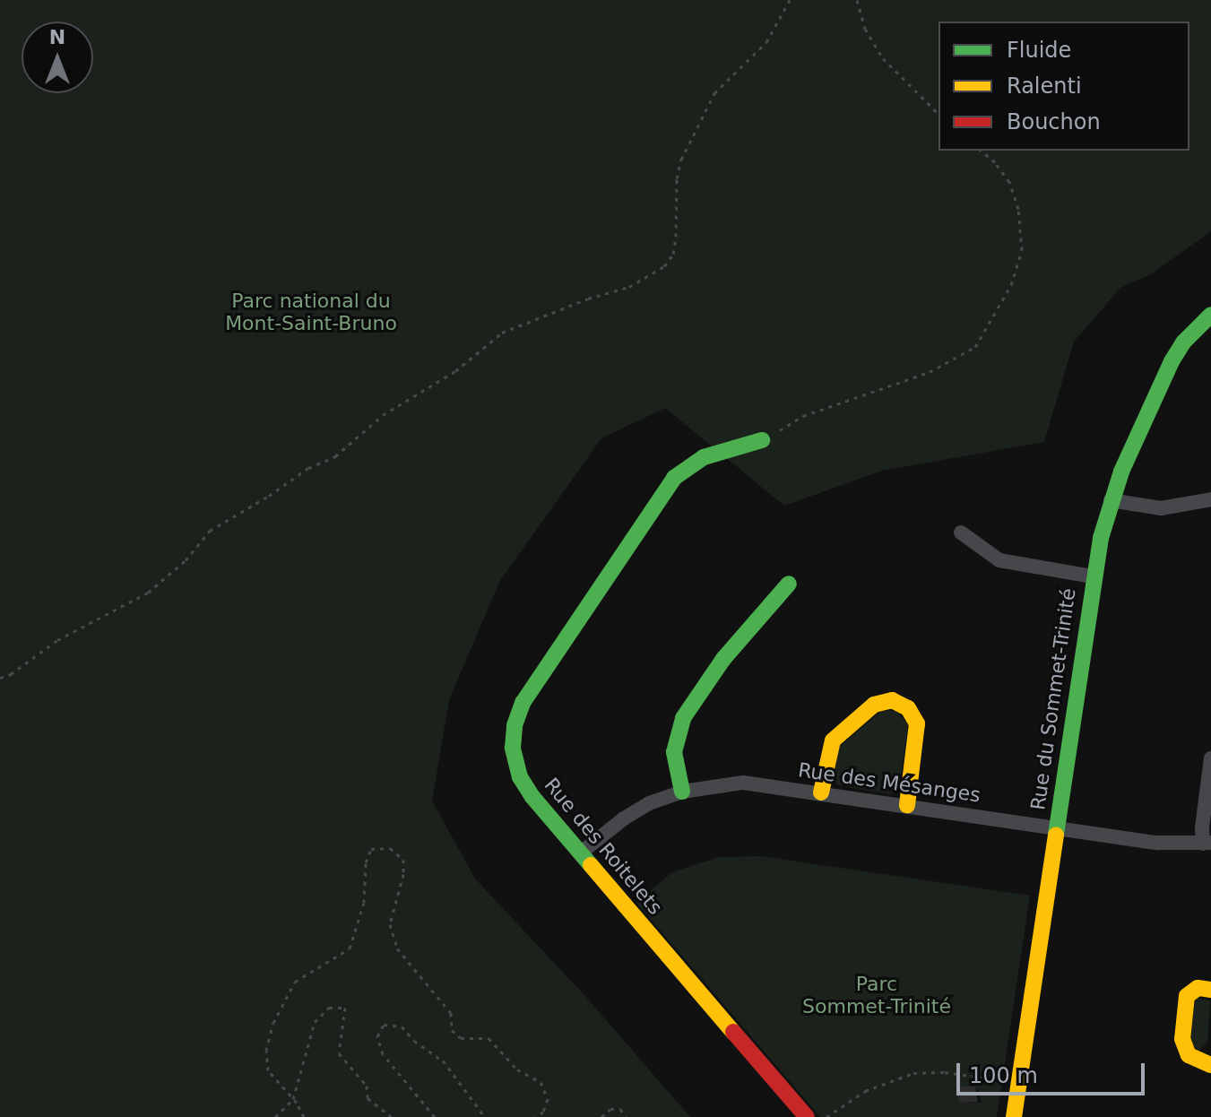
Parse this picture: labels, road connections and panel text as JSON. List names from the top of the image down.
{
  "streets": {
    "street": ["Rue du Sommet-Trinité", "Rue des Mésanges", "Rue des Roitelets"]
  },
  "crossings": [
    ["Rue du Sommet-Trinité", "Rue des Mésanges"],
    ["Rue des Mésanges", "Rue des Roitelets"]
  ],
  "parks": ["Parc national du Mont-Saint-Bruno", "Parc Sommet-Trinité"],
  "legend": ["Fluide", "Ralenti", "Bouchon"],
  "scale_bar": "100 m",
  "north": "top"
}
